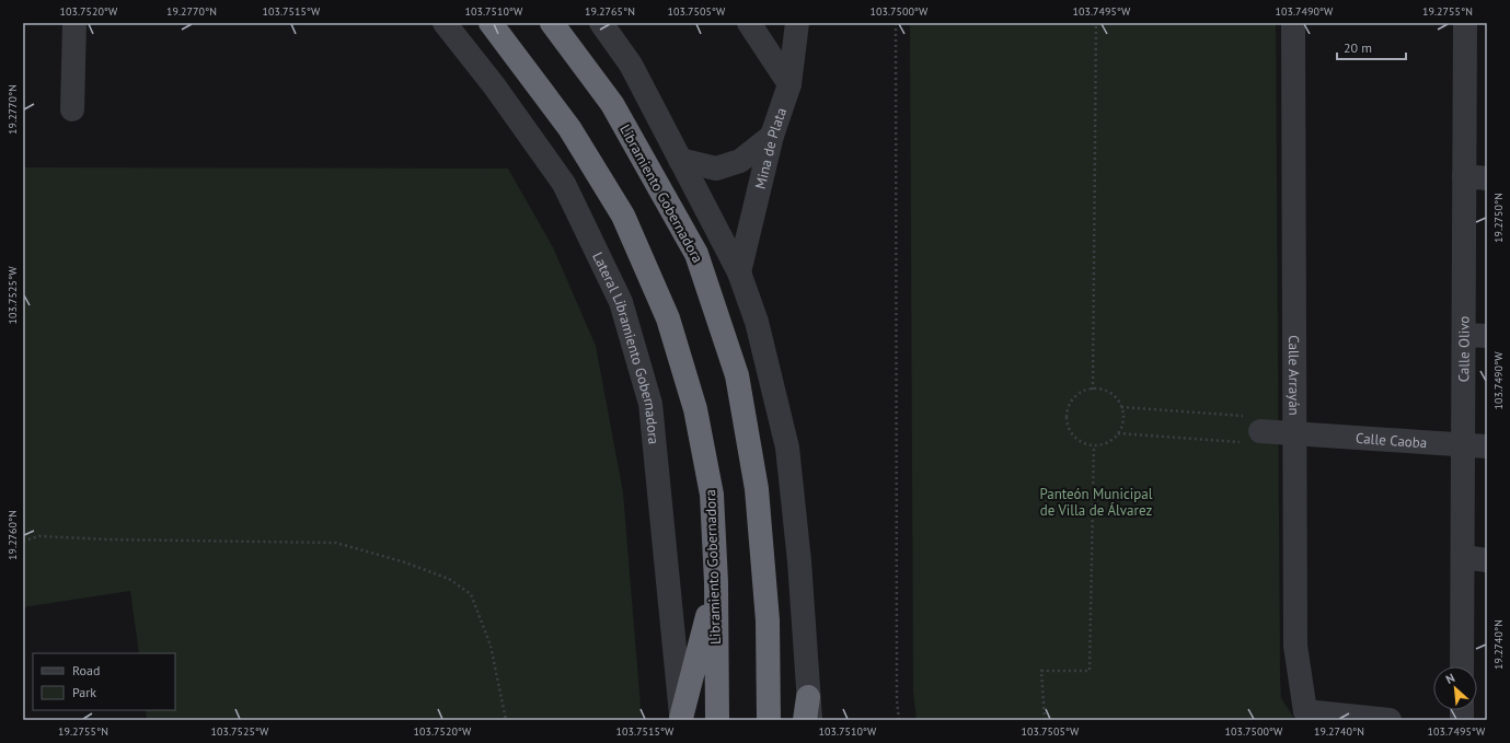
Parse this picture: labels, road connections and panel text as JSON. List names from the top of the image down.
{
  "streets": {
    "highway": ["Libramiento Gobernadora"],
    "street": [
      "Mina de Plata",
      "Lateral Libramiento Gobernadora",
      "Calle Olivo",
      "Calle Arrayán",
      "Calle Caoba"
    ]
  },
  "crossings": [
    ["Calle Olivo", "Calle Caoba"],
    ["Calle Arrayán", "Calle Caoba"]
  ],
  "parks": ["Panteón Municipal de Villa de Álvarez"],
  "legend": ["Road", "Park"],
  "scale_bar": "20 m",
  "north": "top left",
  "coordinates": [
    "103.7520°W",
    "19.2770°N",
    "103.7515°W",
    "103.7510°W",
    "19.2765°N",
    "103.7505°W",
    "103.7500°W",
    "103.7495°W",
    "103.7490°W",
    "19.2755°N",
    "19.2750°N",
    "103.7525°W",
    "19.2760°N",
    "19.2740°N"
  ]
}
